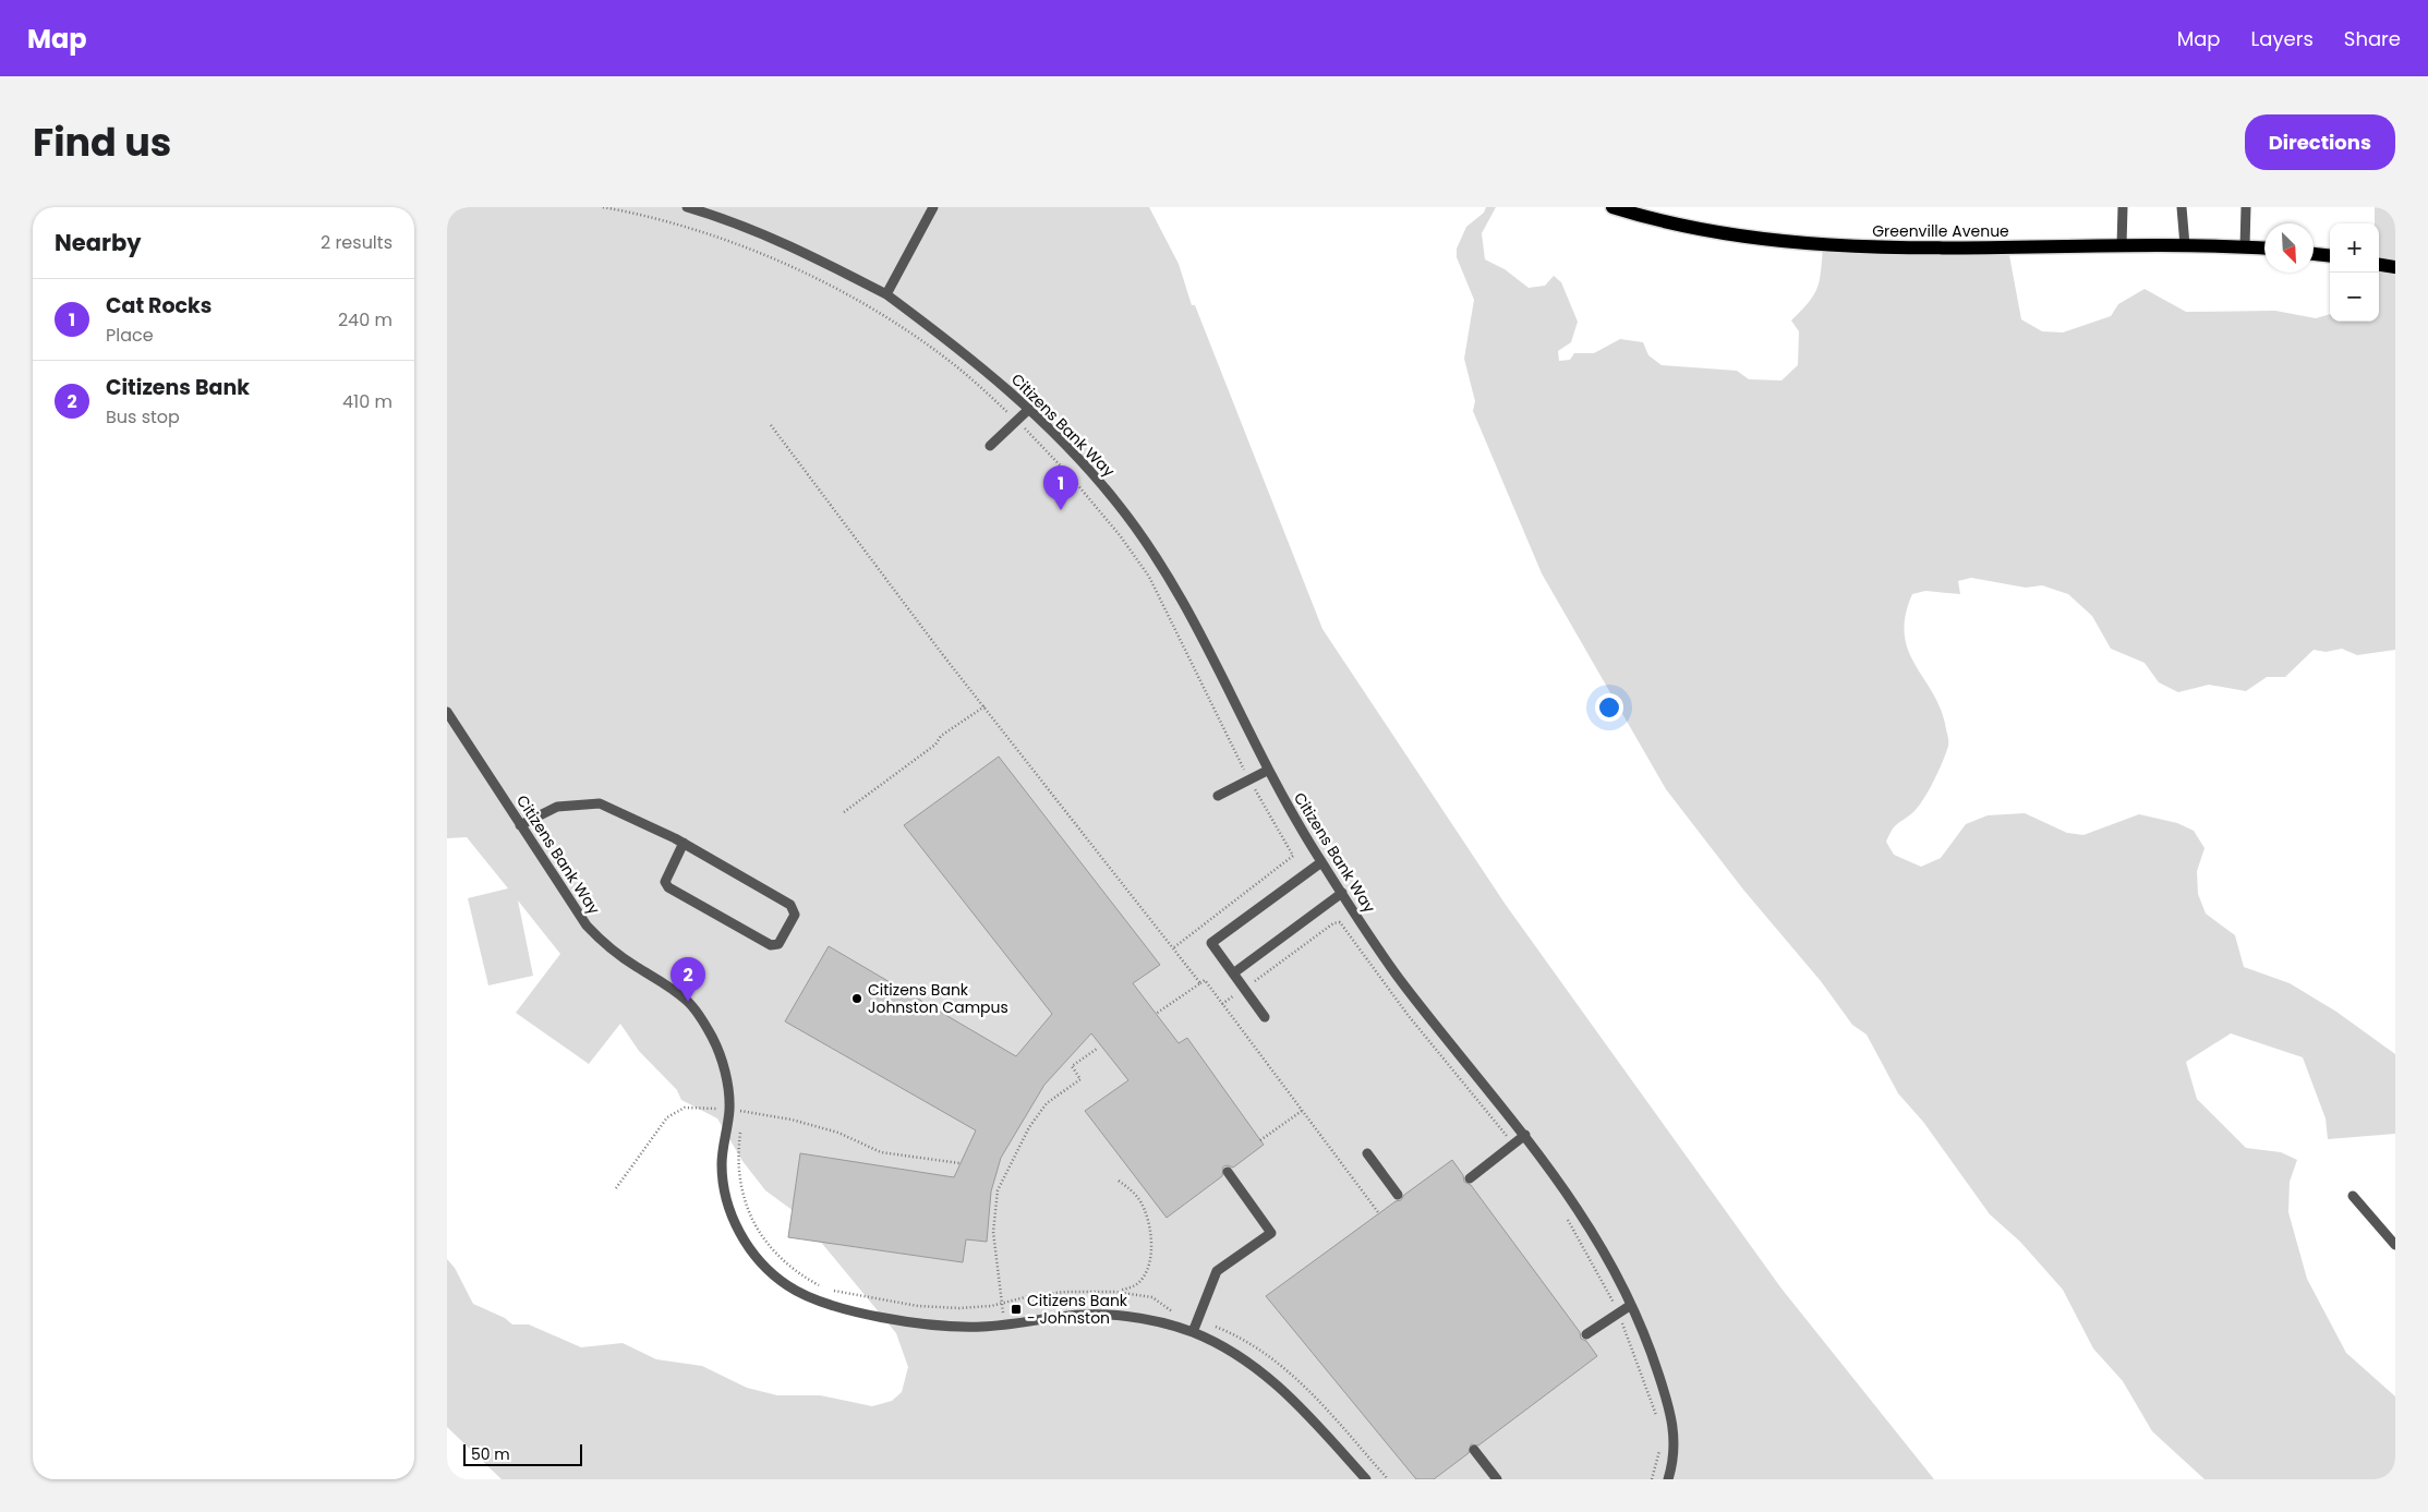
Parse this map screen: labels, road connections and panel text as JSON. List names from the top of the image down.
{
  "streets": {
    "main road": ["Greenville Avenue"],
    "lane": ["Citizens Bank Way"]
  },
  "places": {
    "other": ["Citizens Bank Johnston Campus"],
    "transit": ["Citizens Bank - Johnston"]
  },
  "scale_bar": "50 m",
  "north": "bottom right",
  "page": {
    "header": "Map",
    "nav": ["Map", "Layers", "Share"],
    "title": "Find us",
    "buttons": "Directions",
    "heading": ["Nearby", "2 results"],
    "map_buttons": ["+", "−"],
    "list": [
      {
        "mark": "1",
        "name": "Cat Rocks",
        "note": "Place",
        "value": "240 m"
      },
      {
        "mark": "2",
        "name": "Citizens Bank",
        "note": "Bus stop",
        "value": "410 m"
      }
    ],
    "pins": ["1", "2"],
    "scale": "50 m"
  }
}
